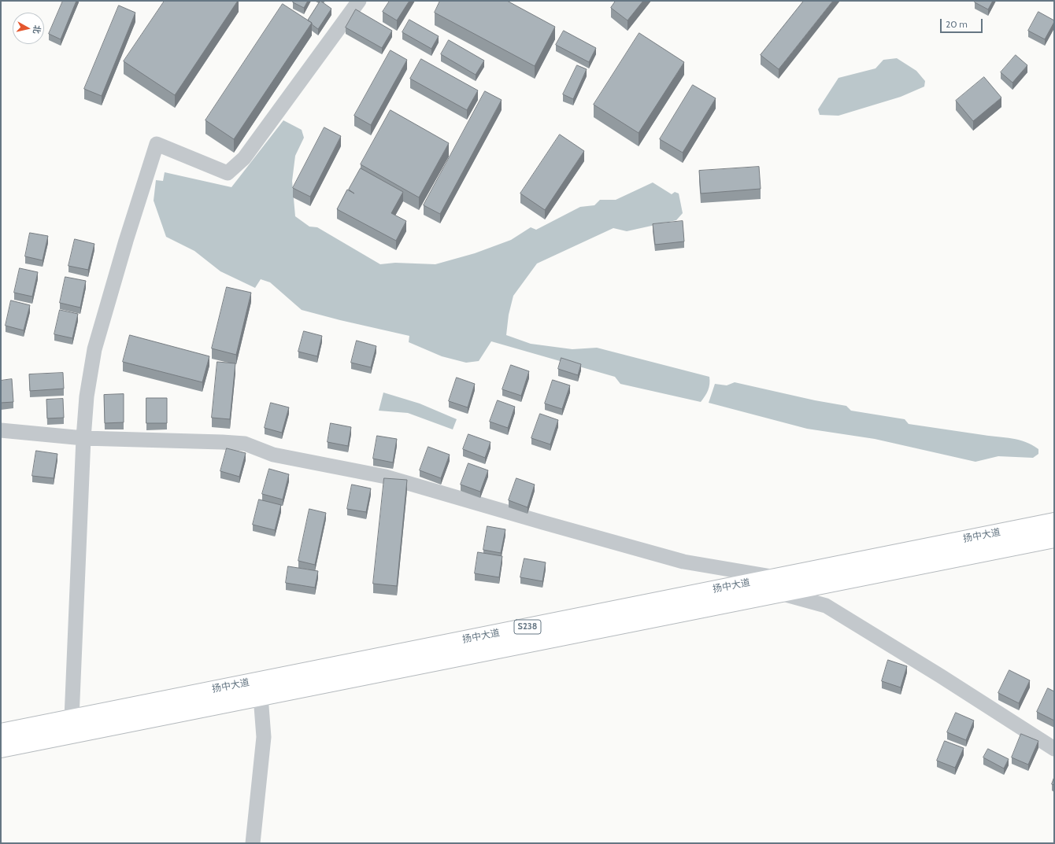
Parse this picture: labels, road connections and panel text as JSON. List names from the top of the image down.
{
  "streets": {
    "main road": ["扬中大道", "S238"]
  },
  "scale_bar": "20 m",
  "north": "right"
}
